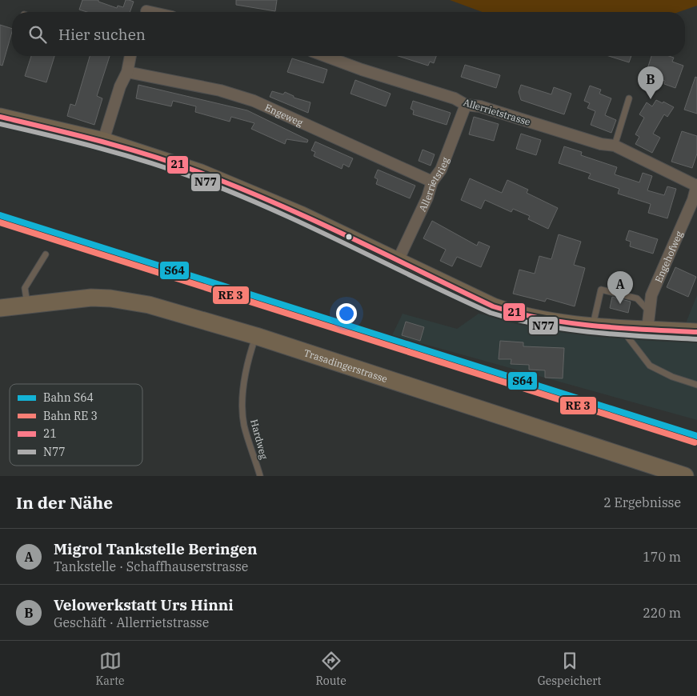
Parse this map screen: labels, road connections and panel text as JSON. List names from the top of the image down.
{
  "streets": {
    "main road": ["Trasadingerstrasse"],
    "street": [
      "Allerrietstrasse",
      "Engeweg",
      "Allerrietstieg",
      "Engehofweg"
    ],
    "lane": ["Hardweg"]
  },
  "crossings": [
    ["Allerrietstrasse", "Allerrietstieg"],
    ["Allerrietstrasse", "Engehofweg"],
    ["Engeweg", "Allerrietstieg"],
    ["Trasadingerstrasse", "Hardweg"]
  ],
  "lines": ["transit line 21", "transit line N77", "rail line S64"],
  "legend": [
    "Bahn S64",
    "Bahn RE 3",
    "21",
    "N77"
  ],
  "page": {
    "search": "Hier suchen",
    "pins": ["B", "A"],
    "heading": ["In der Nähe", "2 Ergebnisse"],
    "list": [
      {
        "mark": "A",
        "name": "Migrol Tankstelle Beringen",
        "note": "Tankstelle · Schaffhauserstrasse",
        "value": "170 m"
      },
      {
        "mark": "B",
        "name": "Velowerkstatt Urs Hinni",
        "note": "Geschäft · Allerrietstrasse",
        "value": "220 m"
      }
    ],
    "nav": ["Karte", "Route", "Gespeichert"]
  }
}
